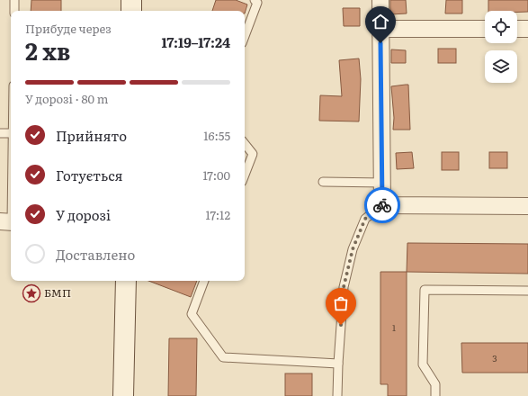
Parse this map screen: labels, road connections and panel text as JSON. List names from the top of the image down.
{
  "places": {
    "place": ["БМП"]
  },
  "house_numbers": ["1", "3"],
  "page": {
    "heading": ["2 хв", "Прибуде через", "17:19–17:24"],
    "bar": "У дорозі · 80 m",
    "list": [
      ["Прийнято", "16:55"],
      ["Готується", "17:00"],
      ["У дорозі", "17:12"],
      "Доставлено"
    ]
  }
}
